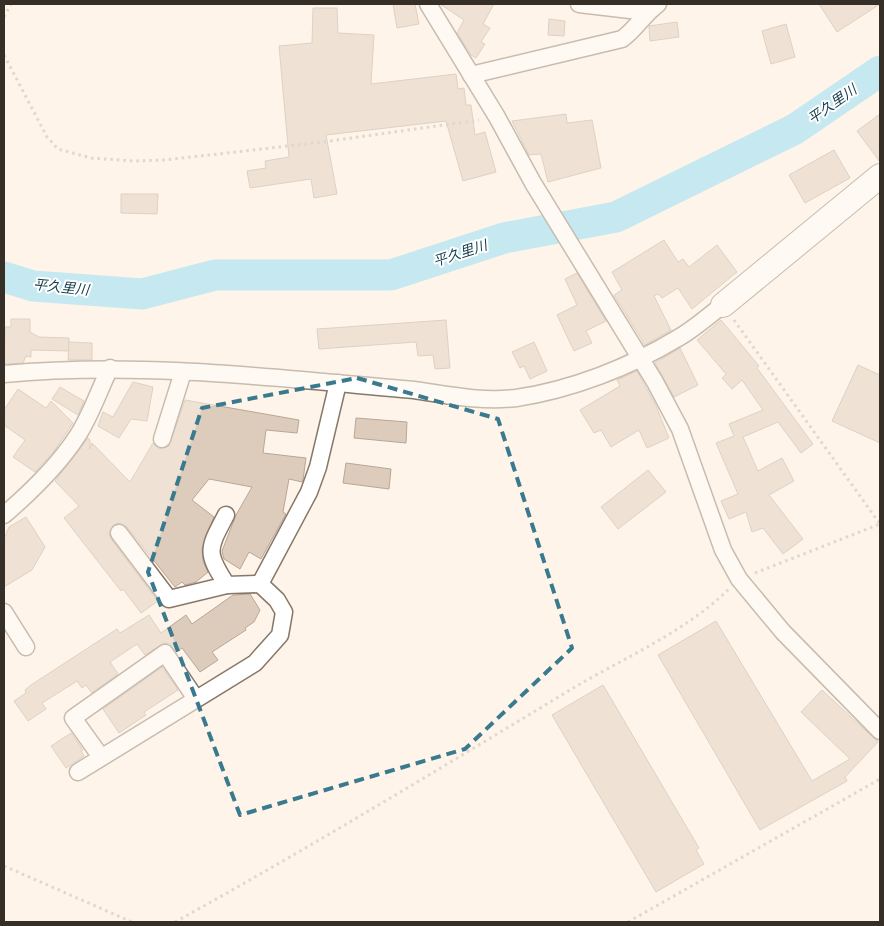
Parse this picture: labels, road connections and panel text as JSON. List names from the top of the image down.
{
  "water": ["平久里川"]
}
